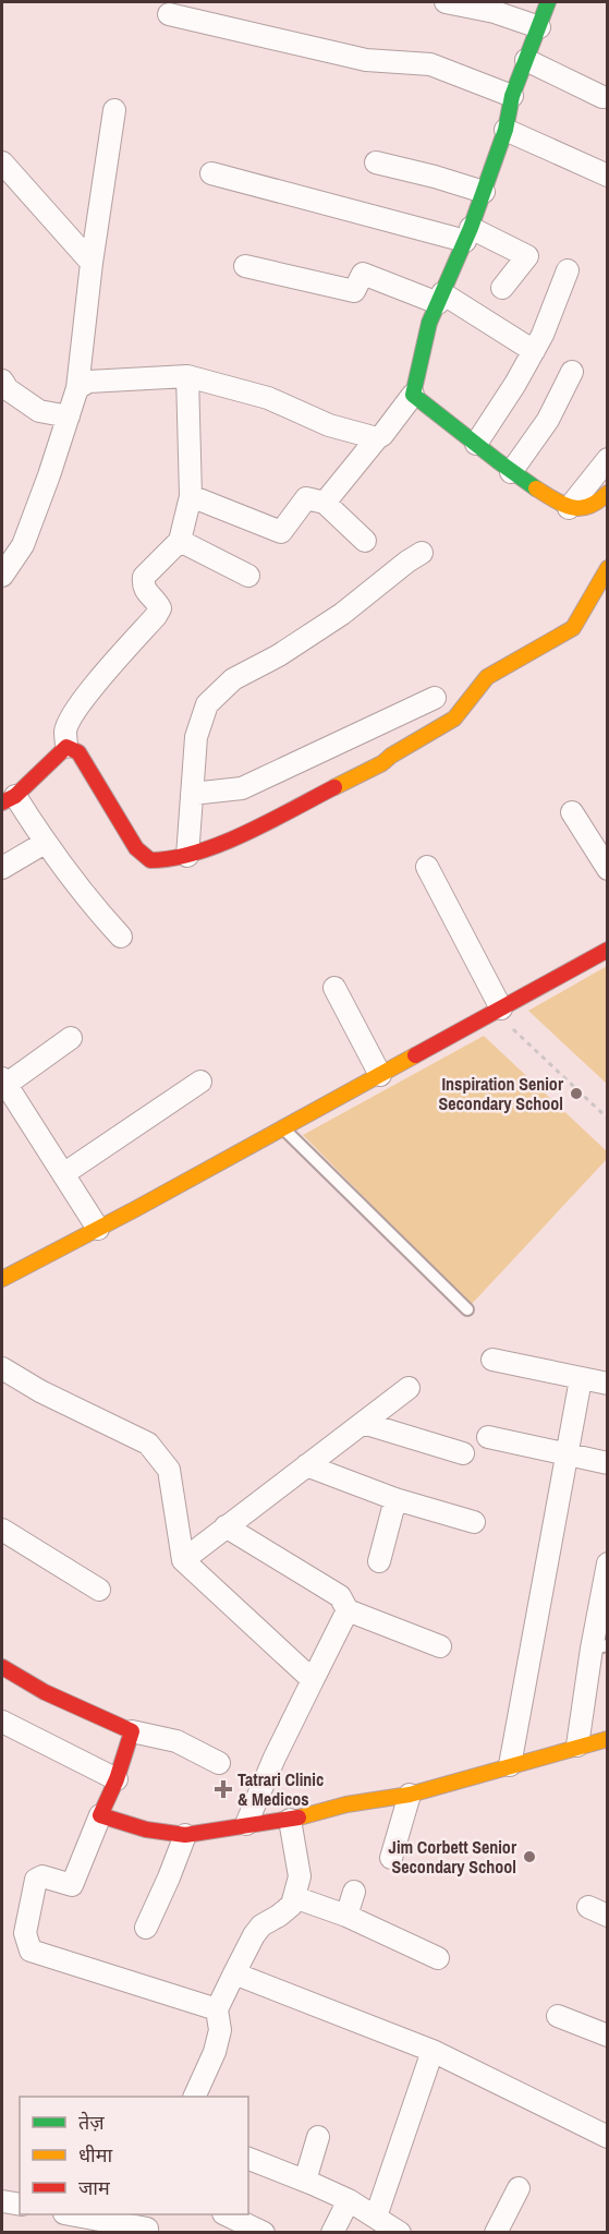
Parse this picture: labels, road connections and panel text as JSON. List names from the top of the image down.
{
  "places": {
    "other": ["Inspiration Senior Secondary School", "Jim Corbett Senior Secondary School"],
    "health": ["Tatrari Clinic & Medicos"]
  },
  "legend": ["तेज़", "धीमा", "जाम"]
}
